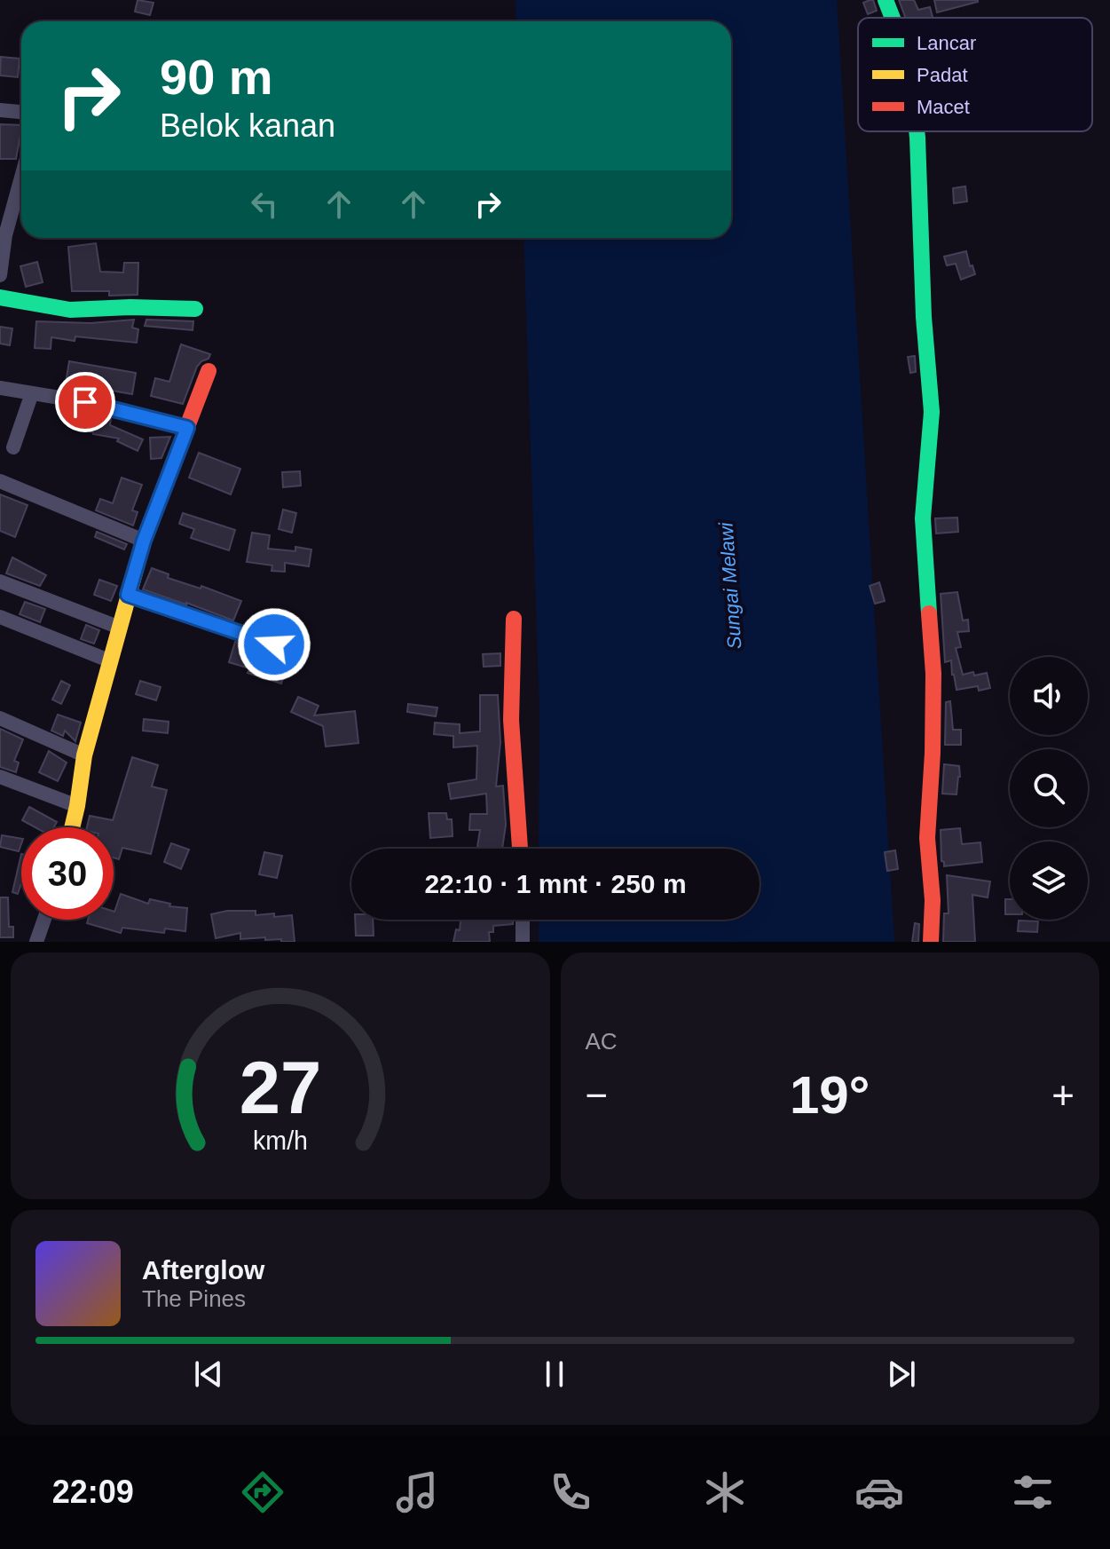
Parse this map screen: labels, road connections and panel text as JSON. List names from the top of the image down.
{
  "water": ["Sungai Melawi"],
  "legend": ["Lancar", "Padat", "Macet"],
  "page": {
    "turn": ["90 m", "Belok kanan"],
    "limit": "30",
    "trip": "22:10 · 1 mnt · 250 m",
    "tile": "AC",
    "heat": ["−", "19°", "+"],
    "song": ["Afterglow", "The Pines"],
    "tabs": "22:09",
    "gauge": ["27", "km/h"]
  }
}
